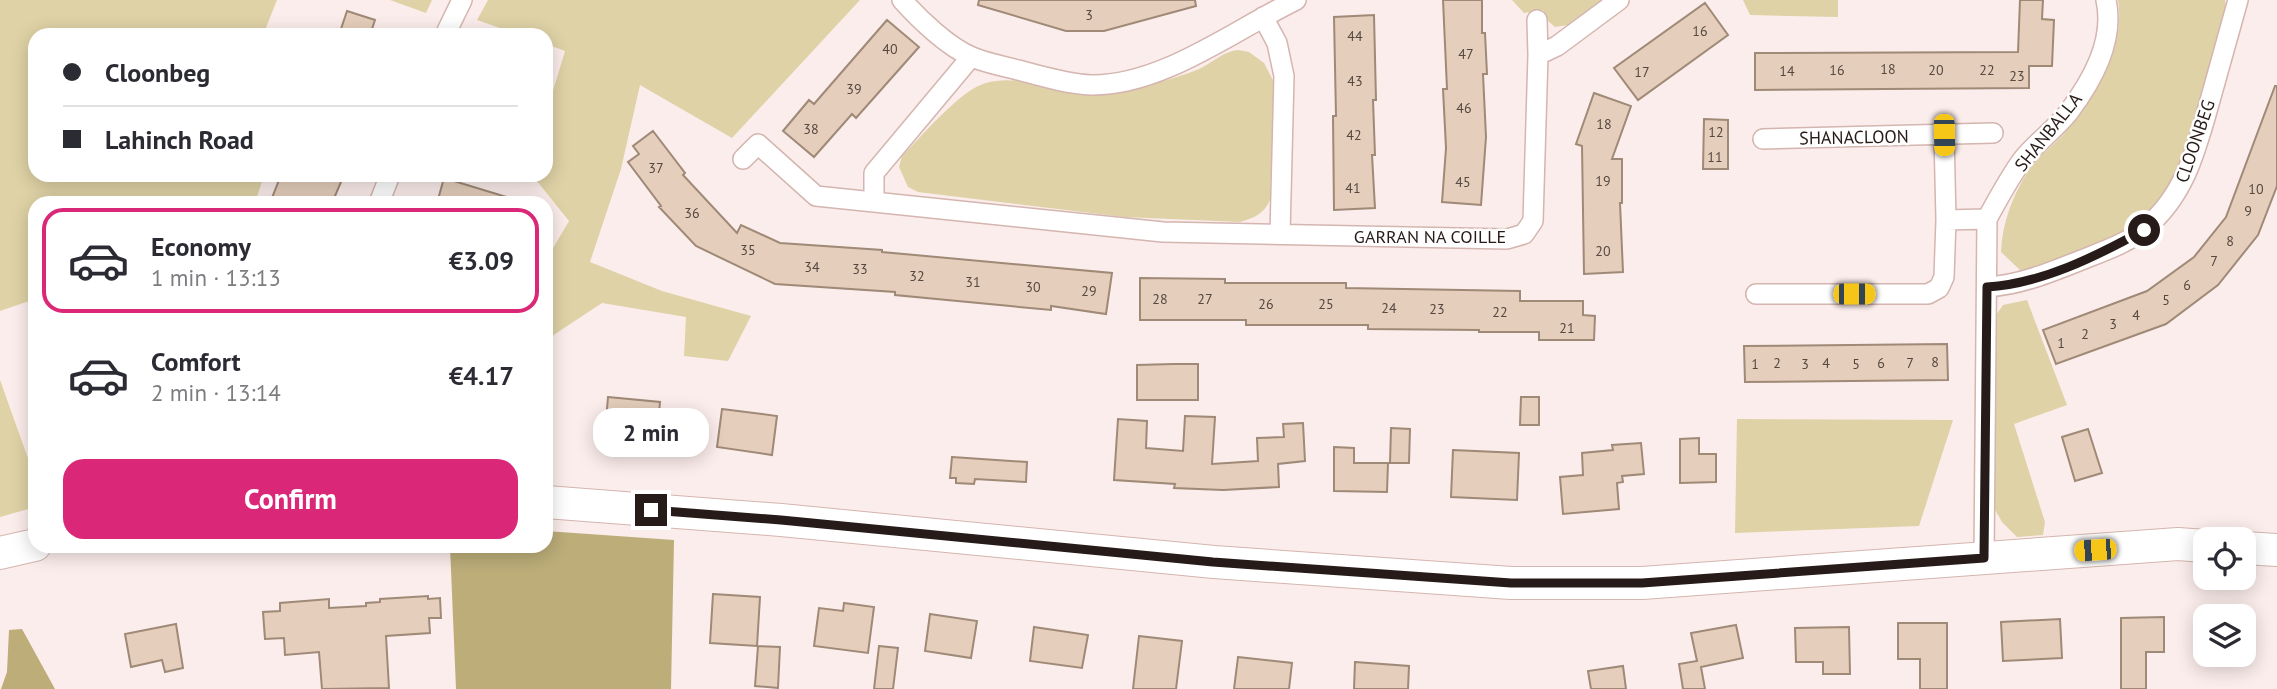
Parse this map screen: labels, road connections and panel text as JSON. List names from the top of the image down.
{
  "streets": {
    "street": [
      "SHANBALLA",
      "SHANACLOON",
      "CLOONBEG",
      "GARRAN NA COILLE"
    ]
  },
  "crossings": [
    ["SHANBALLA", "CLOONBEG"]
  ],
  "house_numbers": [
    "3",
    "16",
    "44",
    "40",
    "47",
    "18",
    "16",
    "20",
    "22",
    "14",
    "17",
    "23",
    "43",
    "39",
    "46",
    "18",
    "38",
    "12",
    "42",
    "11",
    "37",
    "19",
    "45",
    "41",
    "10",
    "9",
    "36",
    "8",
    "35",
    "20",
    "7",
    "34",
    "33",
    "32",
    "31",
    "6",
    "30",
    "29",
    "28",
    "27",
    "5",
    "26",
    "25",
    "24",
    "23",
    "22",
    "4",
    "3",
    "21",
    "2",
    "1",
    "8",
    "2",
    "4",
    "6",
    "7",
    "1",
    "3",
    "5"
  ],
  "page": {
    "banner": ["Cloonbeg", "Lahinch Road"],
    "list": [
      {
        "name": "Economy",
        "note": "1 min · 13:13",
        "value": "€3.09"
      },
      {
        "name": "Comfort",
        "note": "2 min · 13:14",
        "value": "€4.17"
      }
    ],
    "bubble": "2 min",
    "buttons": "Confirm"
  }
}
